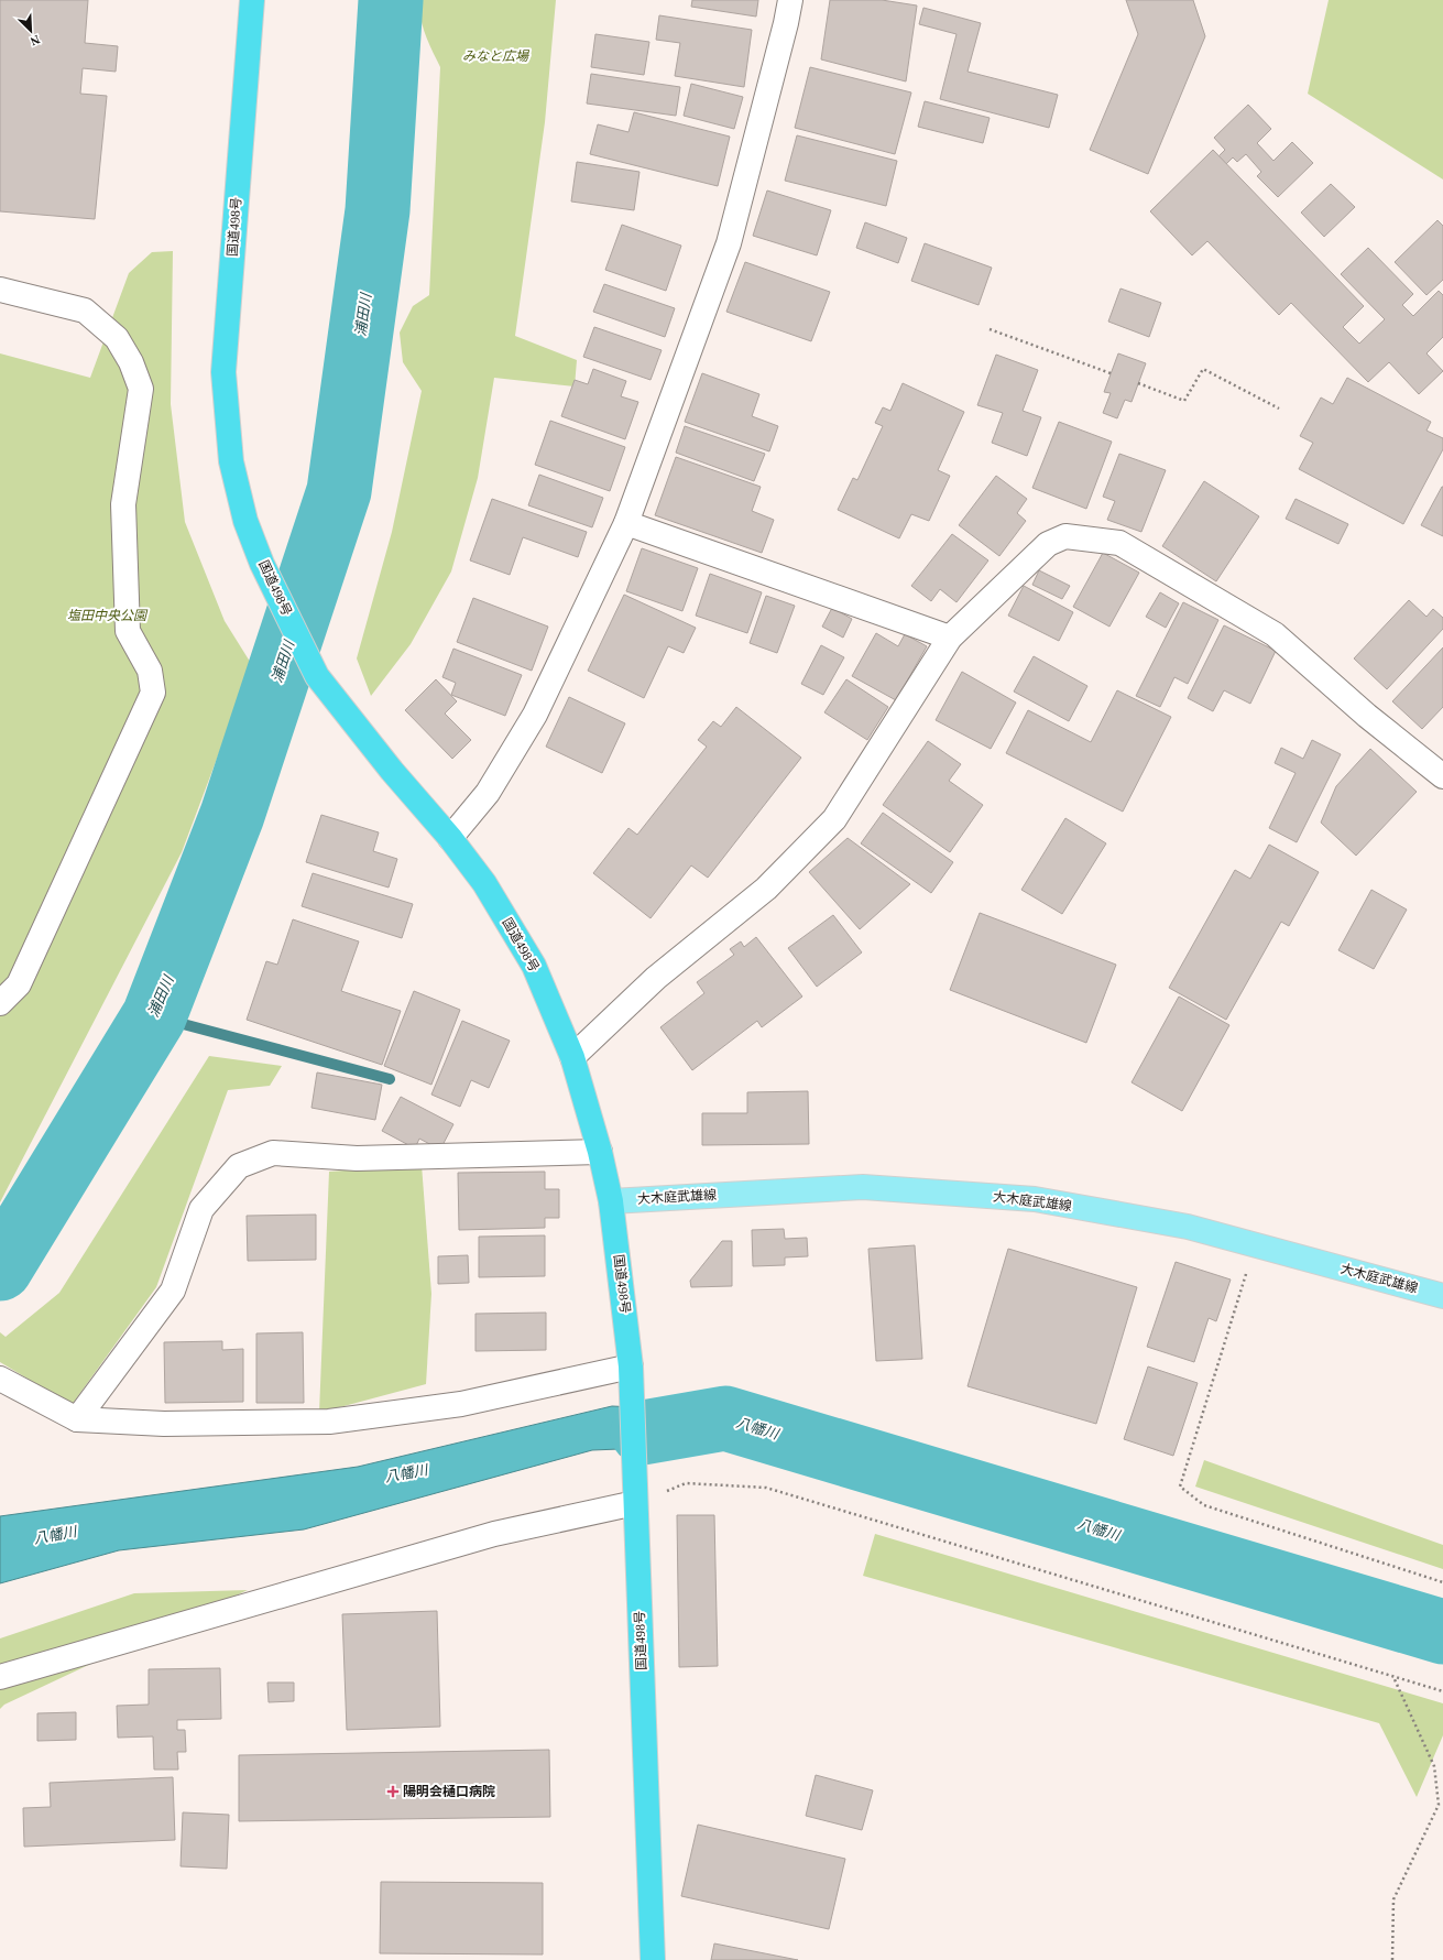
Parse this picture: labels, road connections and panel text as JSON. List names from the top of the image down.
{
  "streets": {
    "highway": ["国道498号"],
    "main road": ["大木庭武雄線"]
  },
  "crossings": [
    ["国道498号", "大木庭武雄線"]
  ],
  "water": ["浦田川", "八幡川"],
  "parks": ["みなと広場", "塩田中央公園"],
  "places": {
    "health": ["陽明会樋口病院"]
  },
  "north": "bottom right"
}
